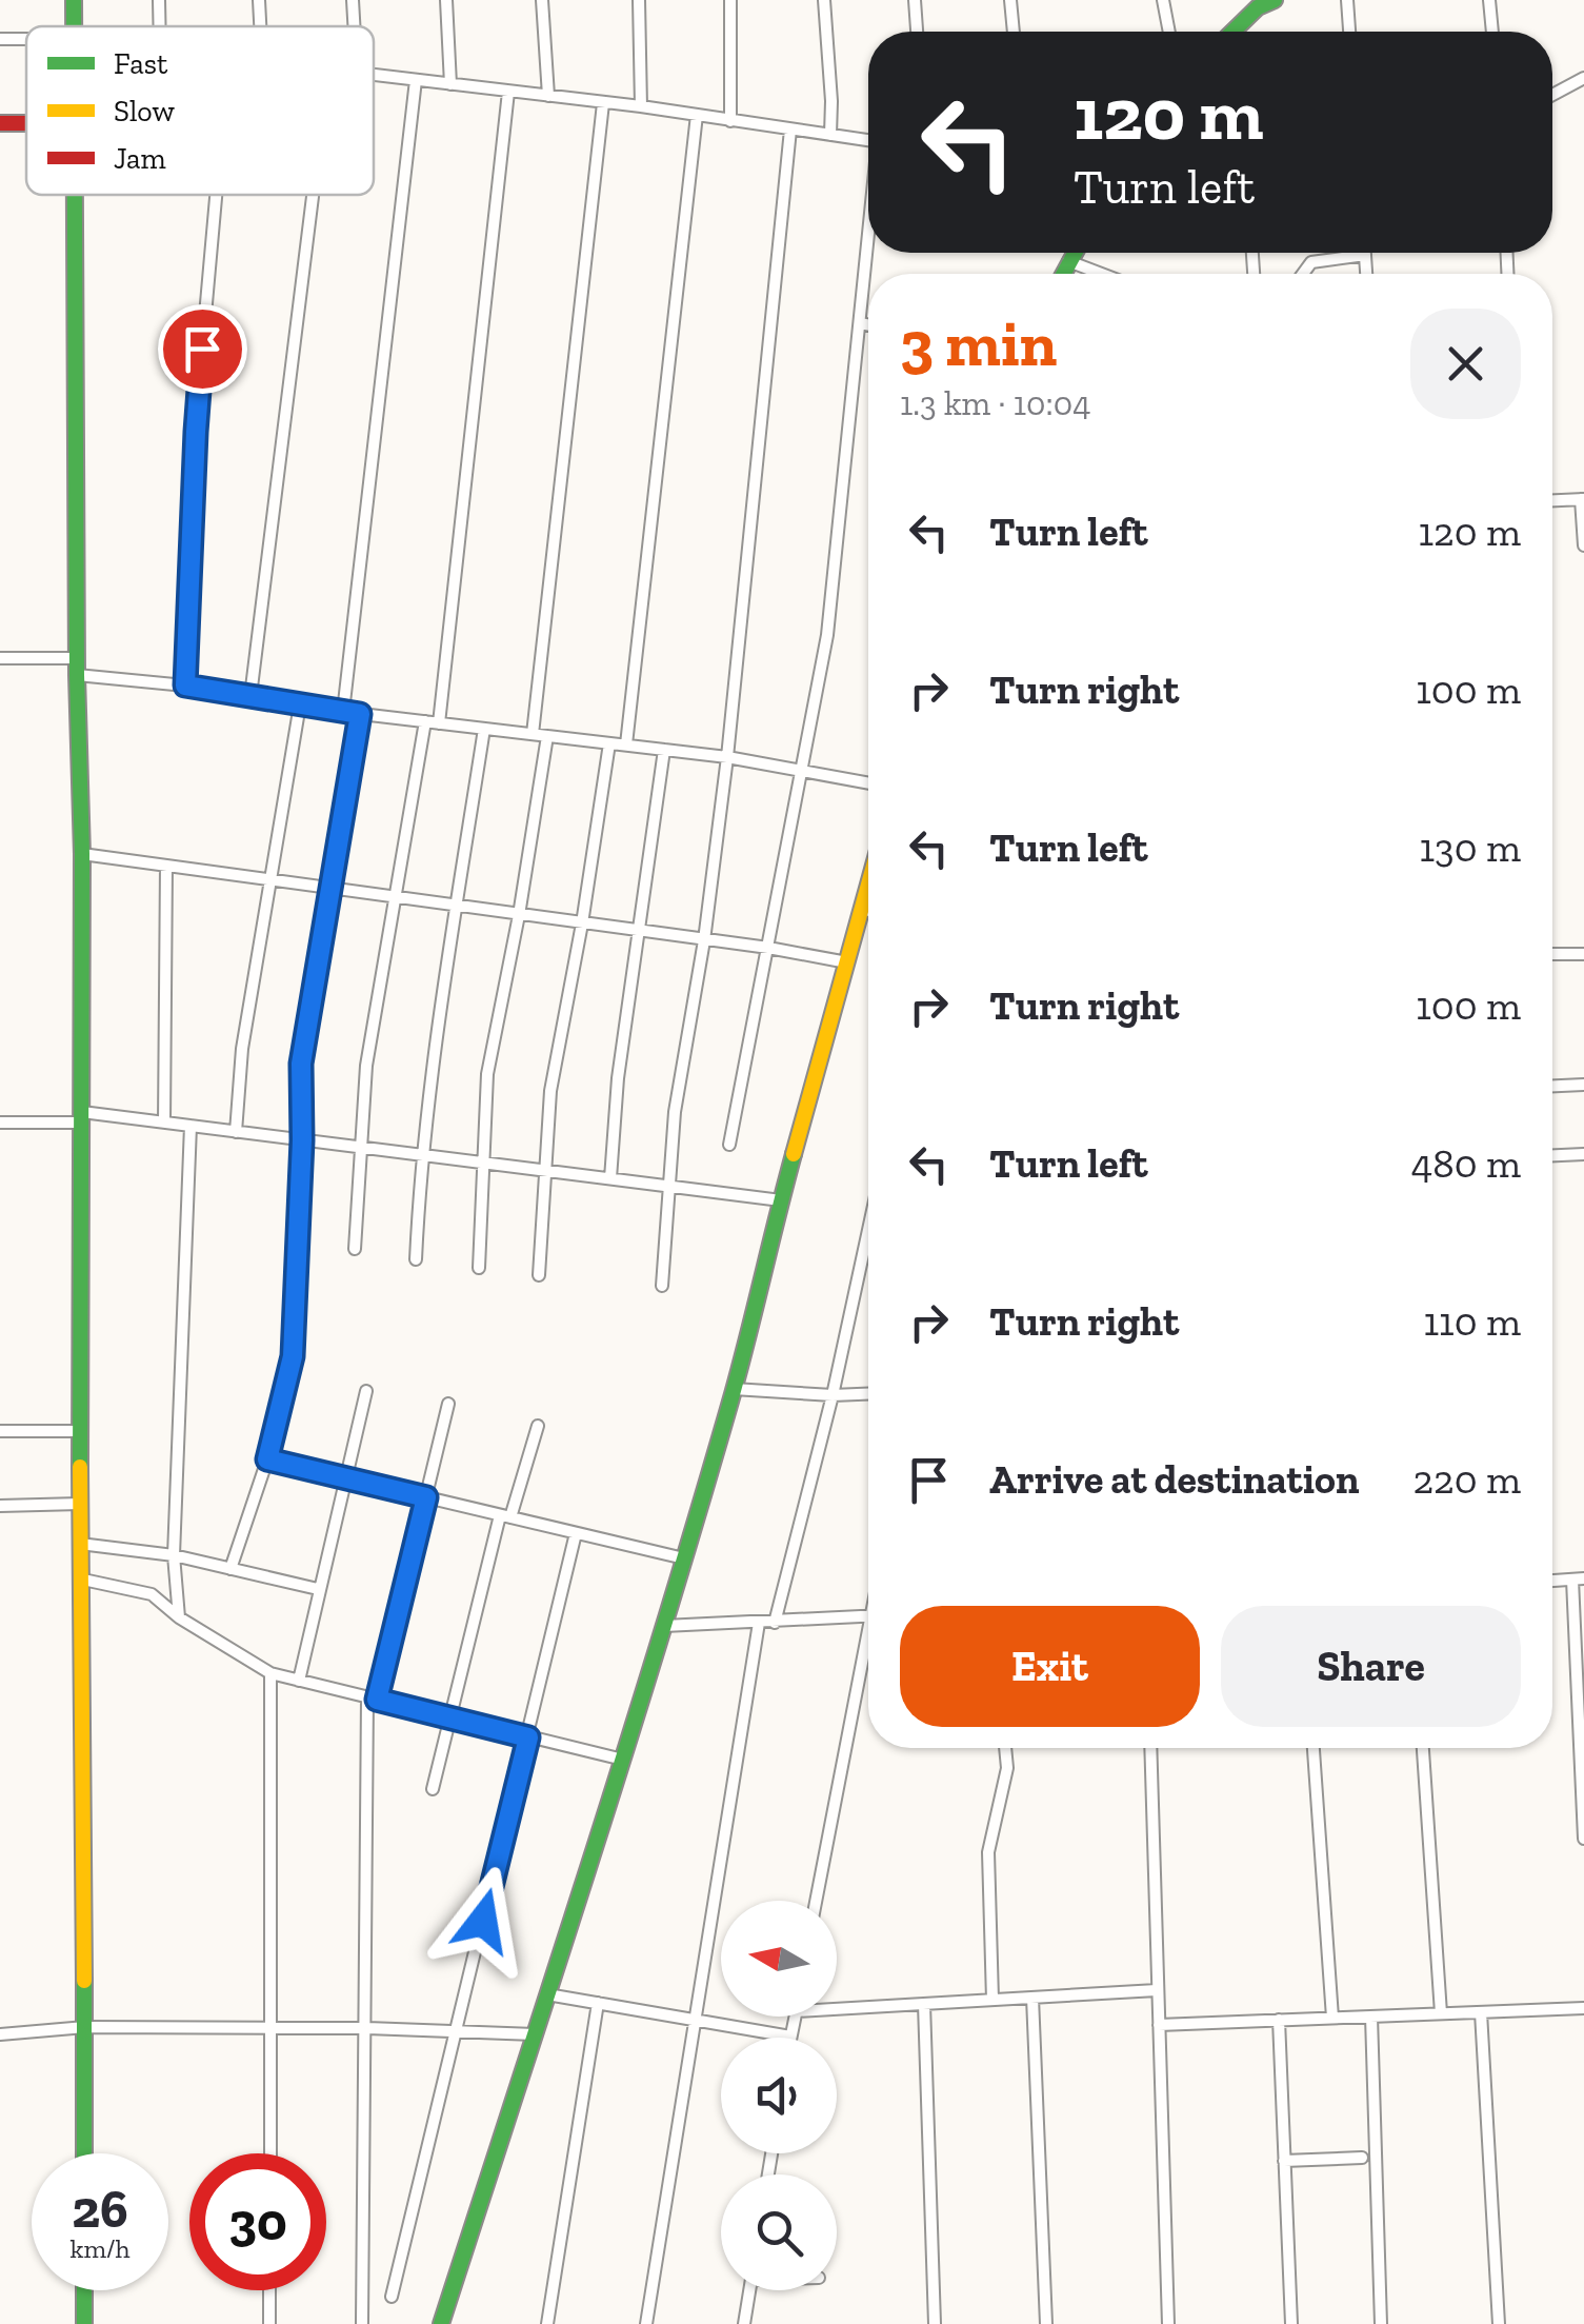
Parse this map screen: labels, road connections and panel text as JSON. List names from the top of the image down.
{
  "legend": ["Fast", "Slow", "Jam"],
  "north": "left",
  "page": {
    "turn": ["120 m", "Turn left"],
    "heading": ["3 min", "1.3 km · 10:04"],
    "list": [
      {
        "name": "Turn left",
        "value": "120 m"
      },
      {
        "name": "Turn right",
        "value": "100 m"
      },
      {
        "name": "Turn left",
        "value": "130 m"
      },
      {
        "name": "Turn right",
        "value": "100 m"
      },
      {
        "name": "Turn left",
        "value": "480 m"
      },
      {
        "name": "Turn right",
        "value": "110 m"
      },
      {
        "name": "Arrive at destination",
        "value": "220 m"
      }
    ],
    "buttons": ["Exit", "Share"],
    "speed": "26 km/h",
    "limit": "30"
  }
}
